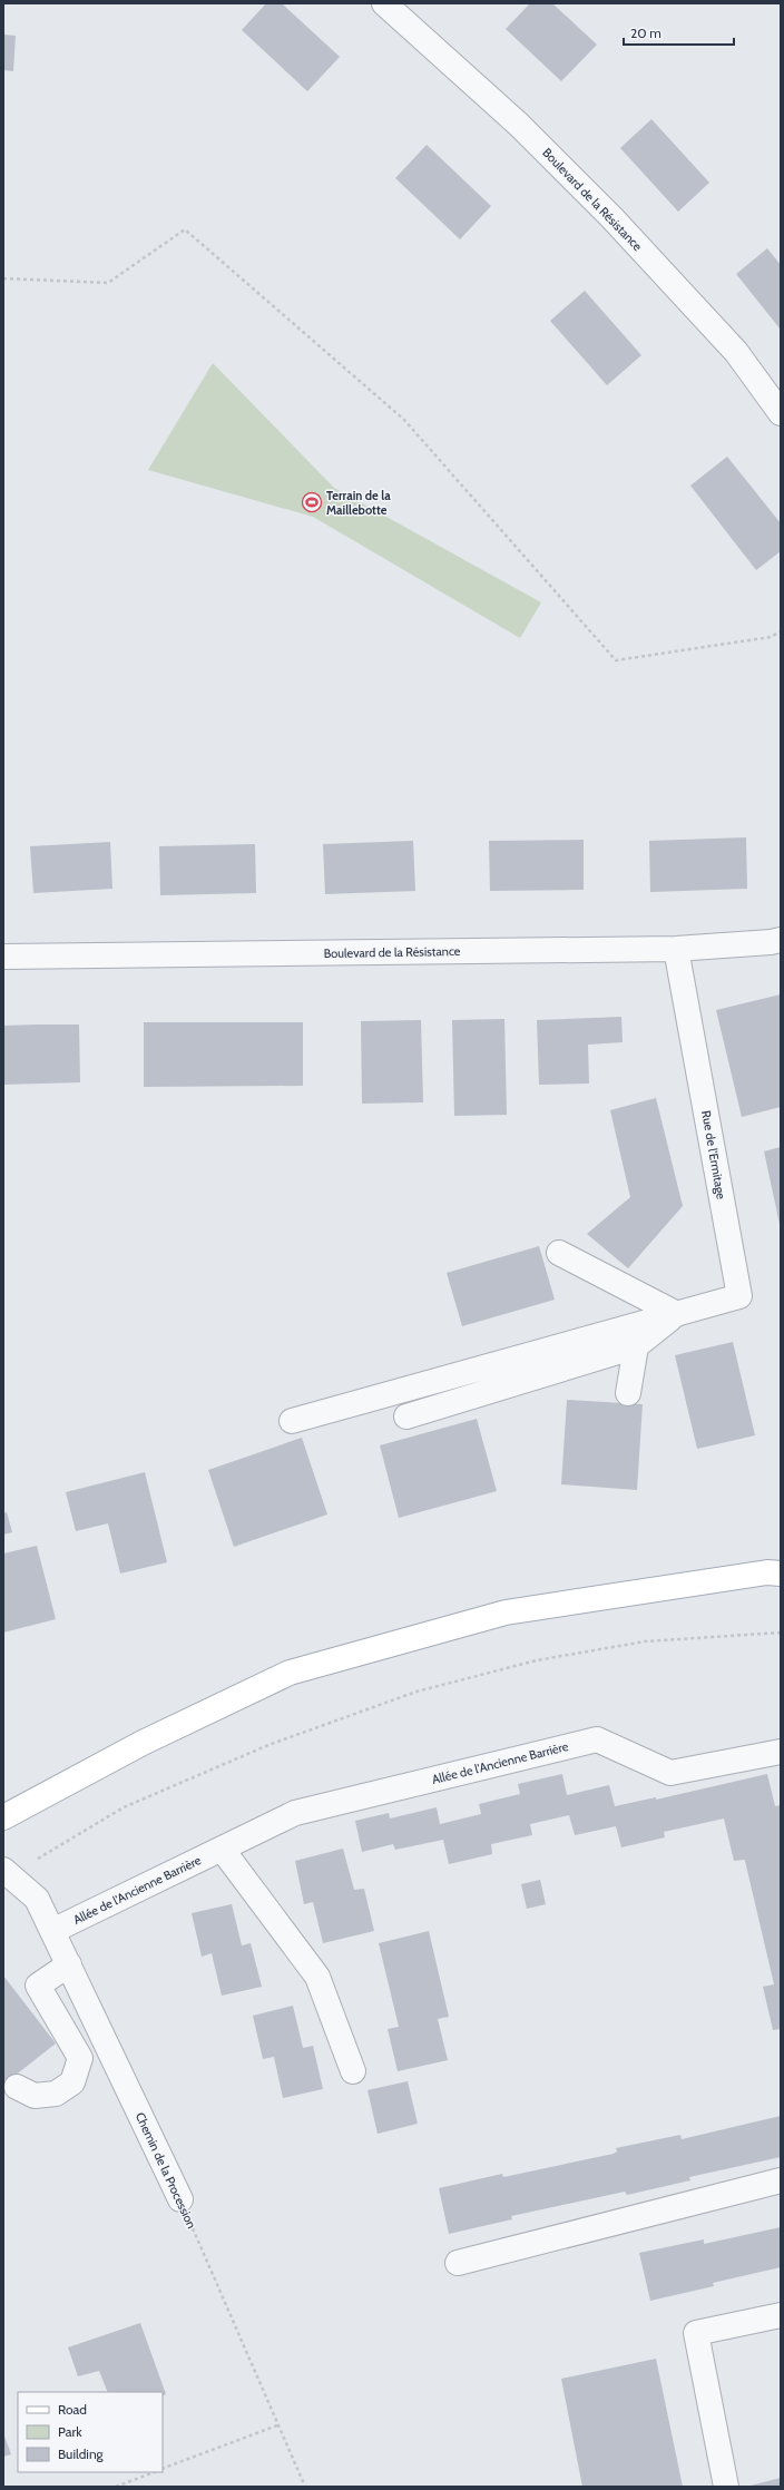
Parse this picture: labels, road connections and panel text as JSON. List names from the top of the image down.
{
  "streets": {
    "street": [
      "Boulevard de la Résistance",
      "Rue de l'Ermitage",
      "Allée de l'Ancienne Barrière",
      "Chemin de la Procession"
    ]
  },
  "crossings": [
    ["Boulevard de la Résistance", "Rue de l'Ermitage"],
    ["Allée de l'Ancienne Barrière", "Chemin de la Procession"]
  ],
  "places": {
    "sports": ["Terrain de la Maillebotte"]
  },
  "legend": ["Road", "Park", "Building"],
  "scale_bar": "20 m"
}
